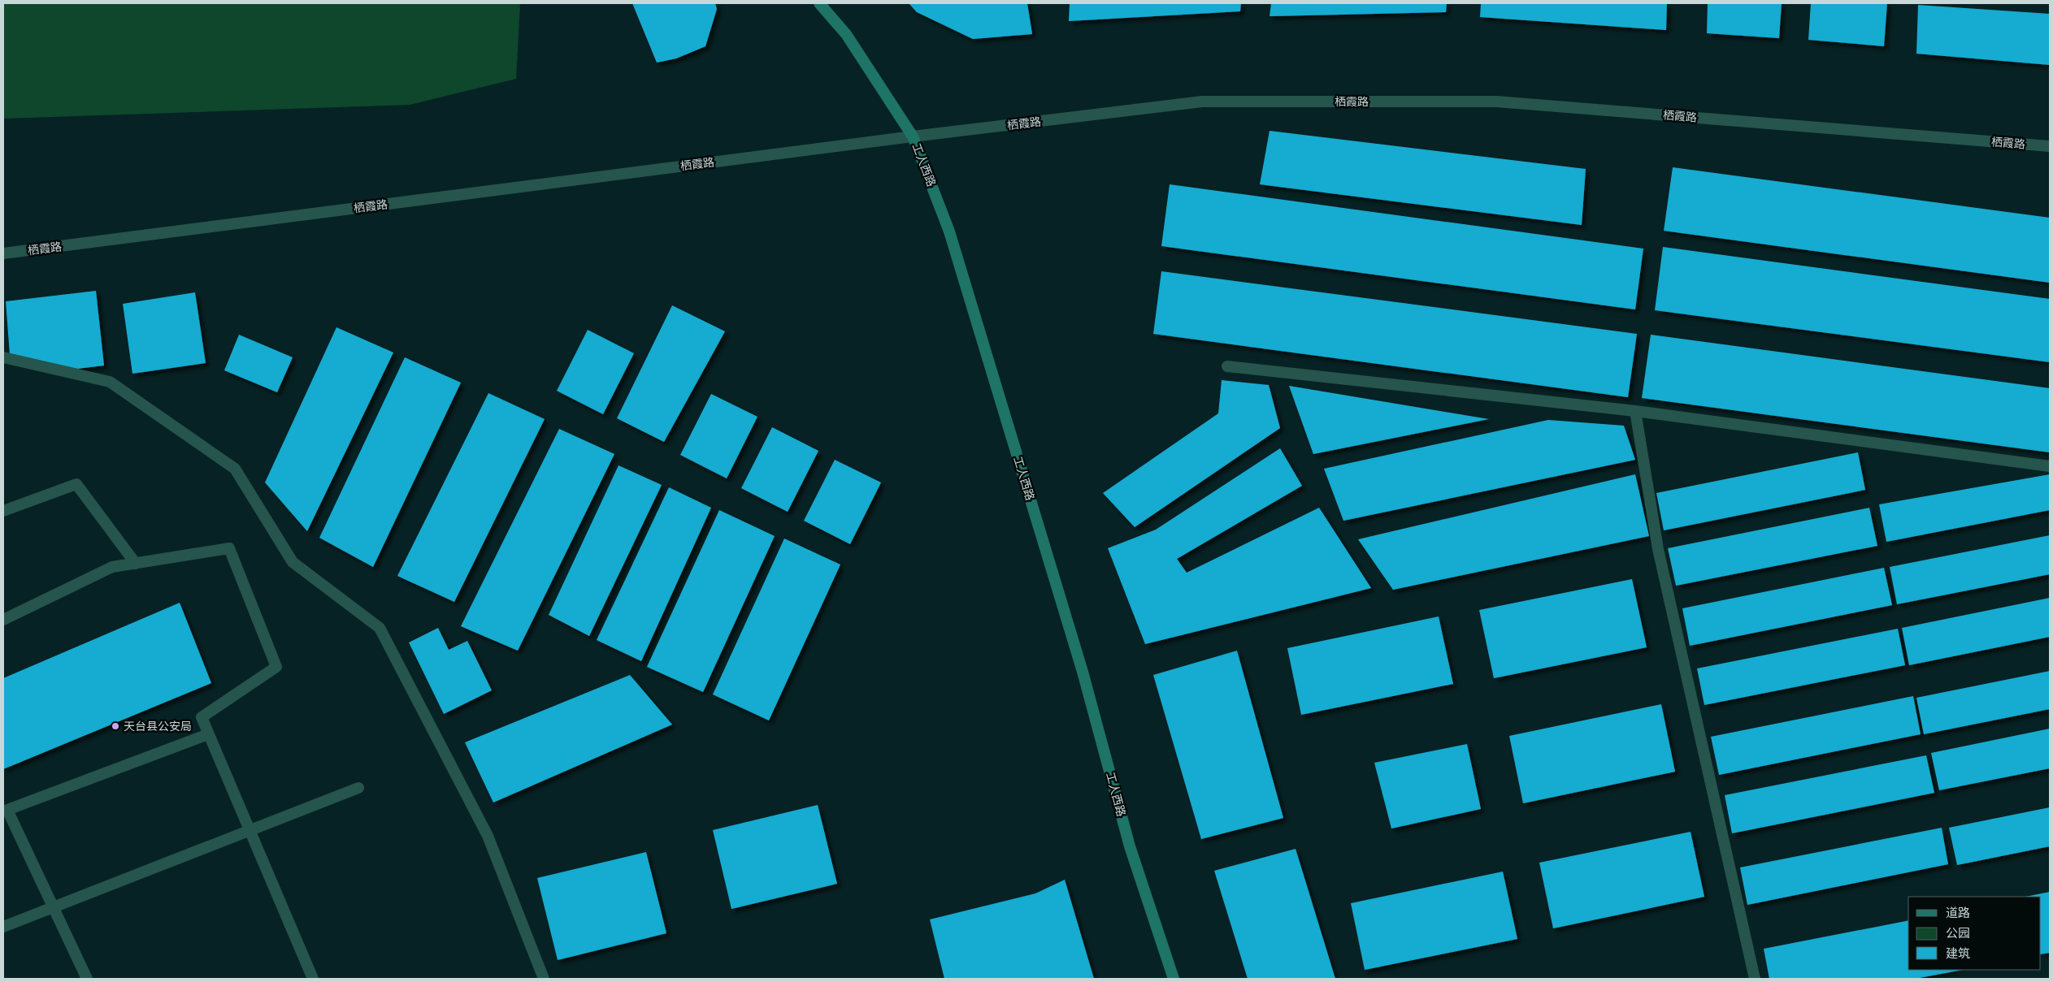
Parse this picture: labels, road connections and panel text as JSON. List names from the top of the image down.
{
  "streets": {
    "main road": ["工人西路"],
    "street": ["栖霞路"]
  },
  "crossings": [
    ["栖霞路", "工人西路"]
  ],
  "places": ["天台县公安局"],
  "legend": ["道路", "公园", "建筑"]
}
